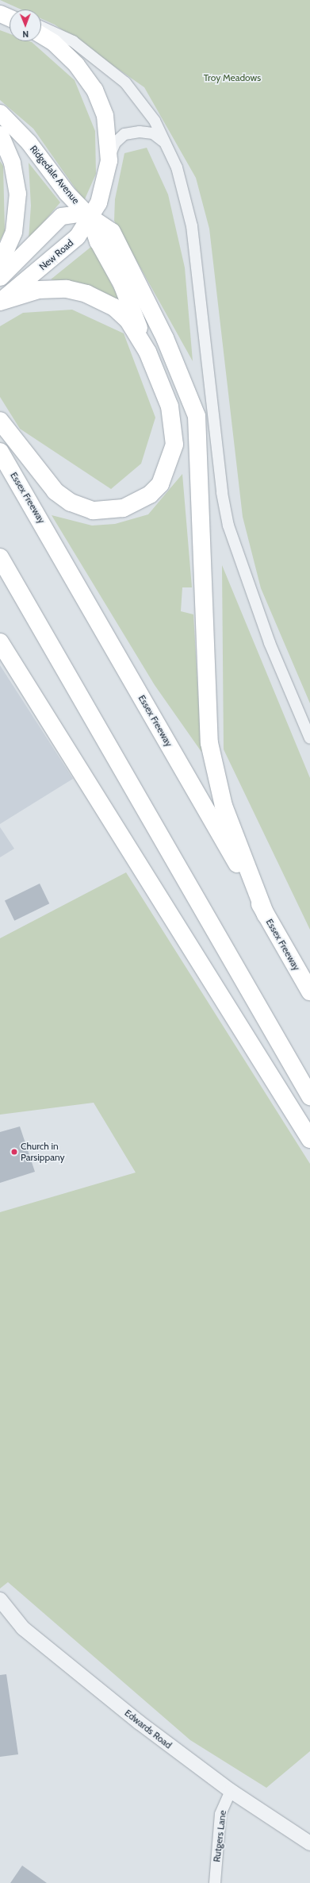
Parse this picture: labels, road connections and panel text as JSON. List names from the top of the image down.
{
  "streets": {
    "highway": ["Essex Freeway"],
    "main road": ["Ridgedale Avenue", "New Road"],
    "street": ["Edwards Road", "Rutgers Lane"]
  },
  "crossings": [
    ["Ridgedale Avenue", "New Road"],
    ["Edwards Road", "Rutgers Lane"]
  ],
  "parks": ["Troy Meadows"],
  "places": ["Church in Parsippany"],
  "north": "bottom"
}
